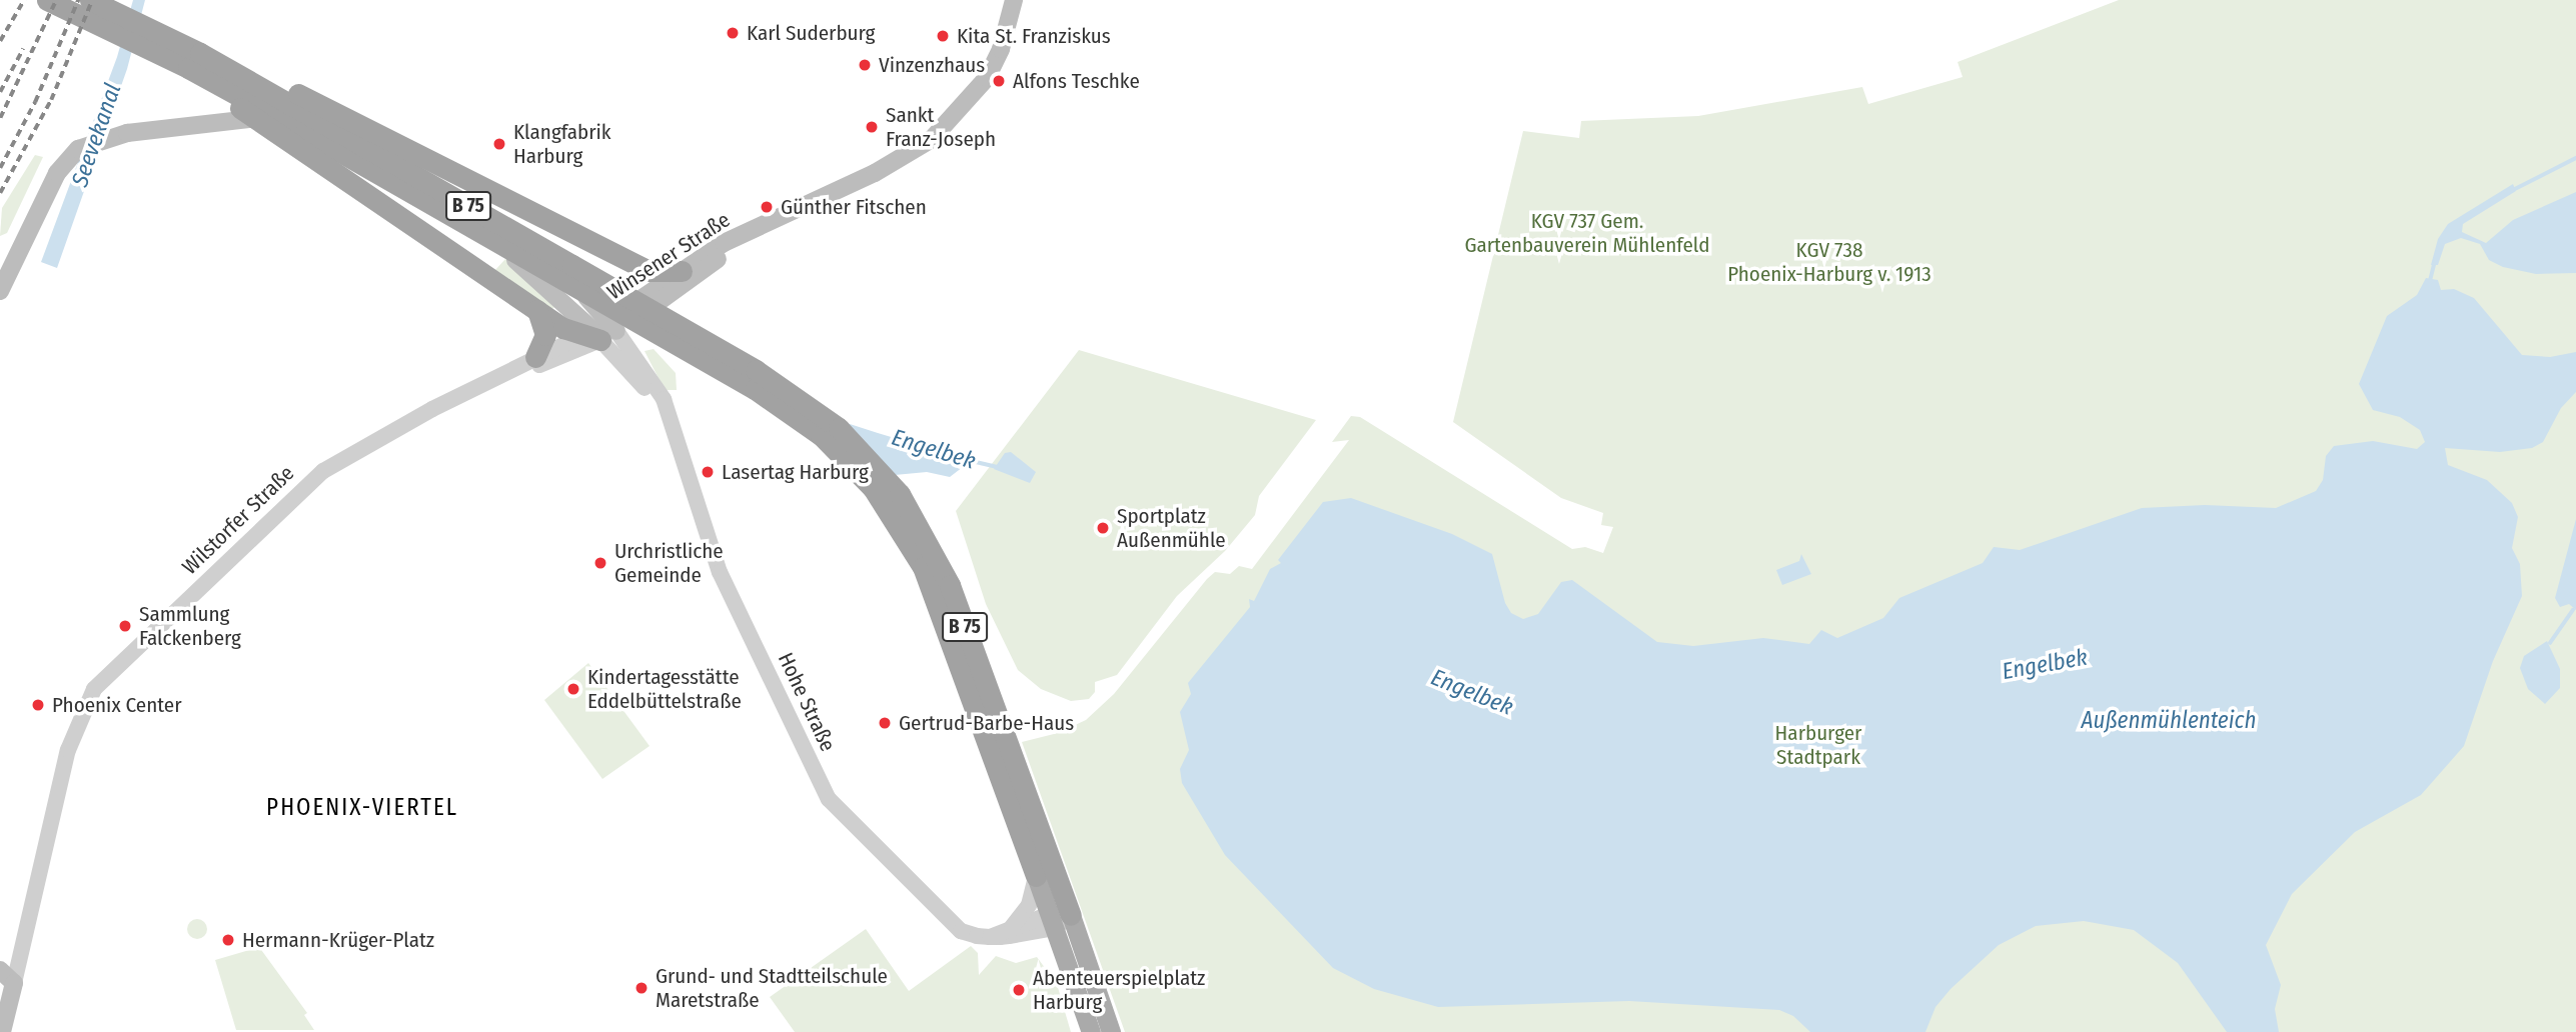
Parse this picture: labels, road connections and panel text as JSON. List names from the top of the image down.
{
  "streets": {
    "highway": ["B 75"],
    "main road": ["Winsener Straße", "Wilstorfer Straße"],
    "street": ["Hohe Straße"]
  },
  "crossings": [
    ["B 75", "Winsener Straße"],
    ["B 75", "Wilstorfer Straße"],
    ["B 75", "Hohe Straße"],
    ["Winsener Straße", "Wilstorfer Straße"],
    ["Winsener Straße", "Hohe Straße"],
    ["Wilstorfer Straße", "Hohe Straße"]
  ],
  "districts": ["PHOENIX-VIERTEL"],
  "water": ["Seevekanal", "Engelbek", "Außenmühlenteich"],
  "parks": ["KGV 737 Gem. Gartenbauverein Mühlenfeld", "KGV 738 Phoenix-Harburg v. 1913", "Harburger Stadtpark"],
  "places": [
    "Karl Suderburg",
    "Kita St. Franziskus",
    "Vinzenzhaus",
    "Alfons Teschke",
    "Sankt Franz-Joseph",
    "Klangfabrik Harburg",
    "Günther Fitschen",
    "Lasertag Harburg",
    "Sportplatz Außenmühle",
    "Urchristliche Gemeinde",
    "Sammlung Falckenberg",
    "Kindertagesstätte Eddelbüttelstraße",
    "Phoenix Center",
    "Gertrud-Barbe-Haus",
    "Hermann-Krüger-Platz",
    "Grund‐ und Stadtteilschule Maretstraße",
    "Abenteuerspielplatz Harburg"
  ]
}
